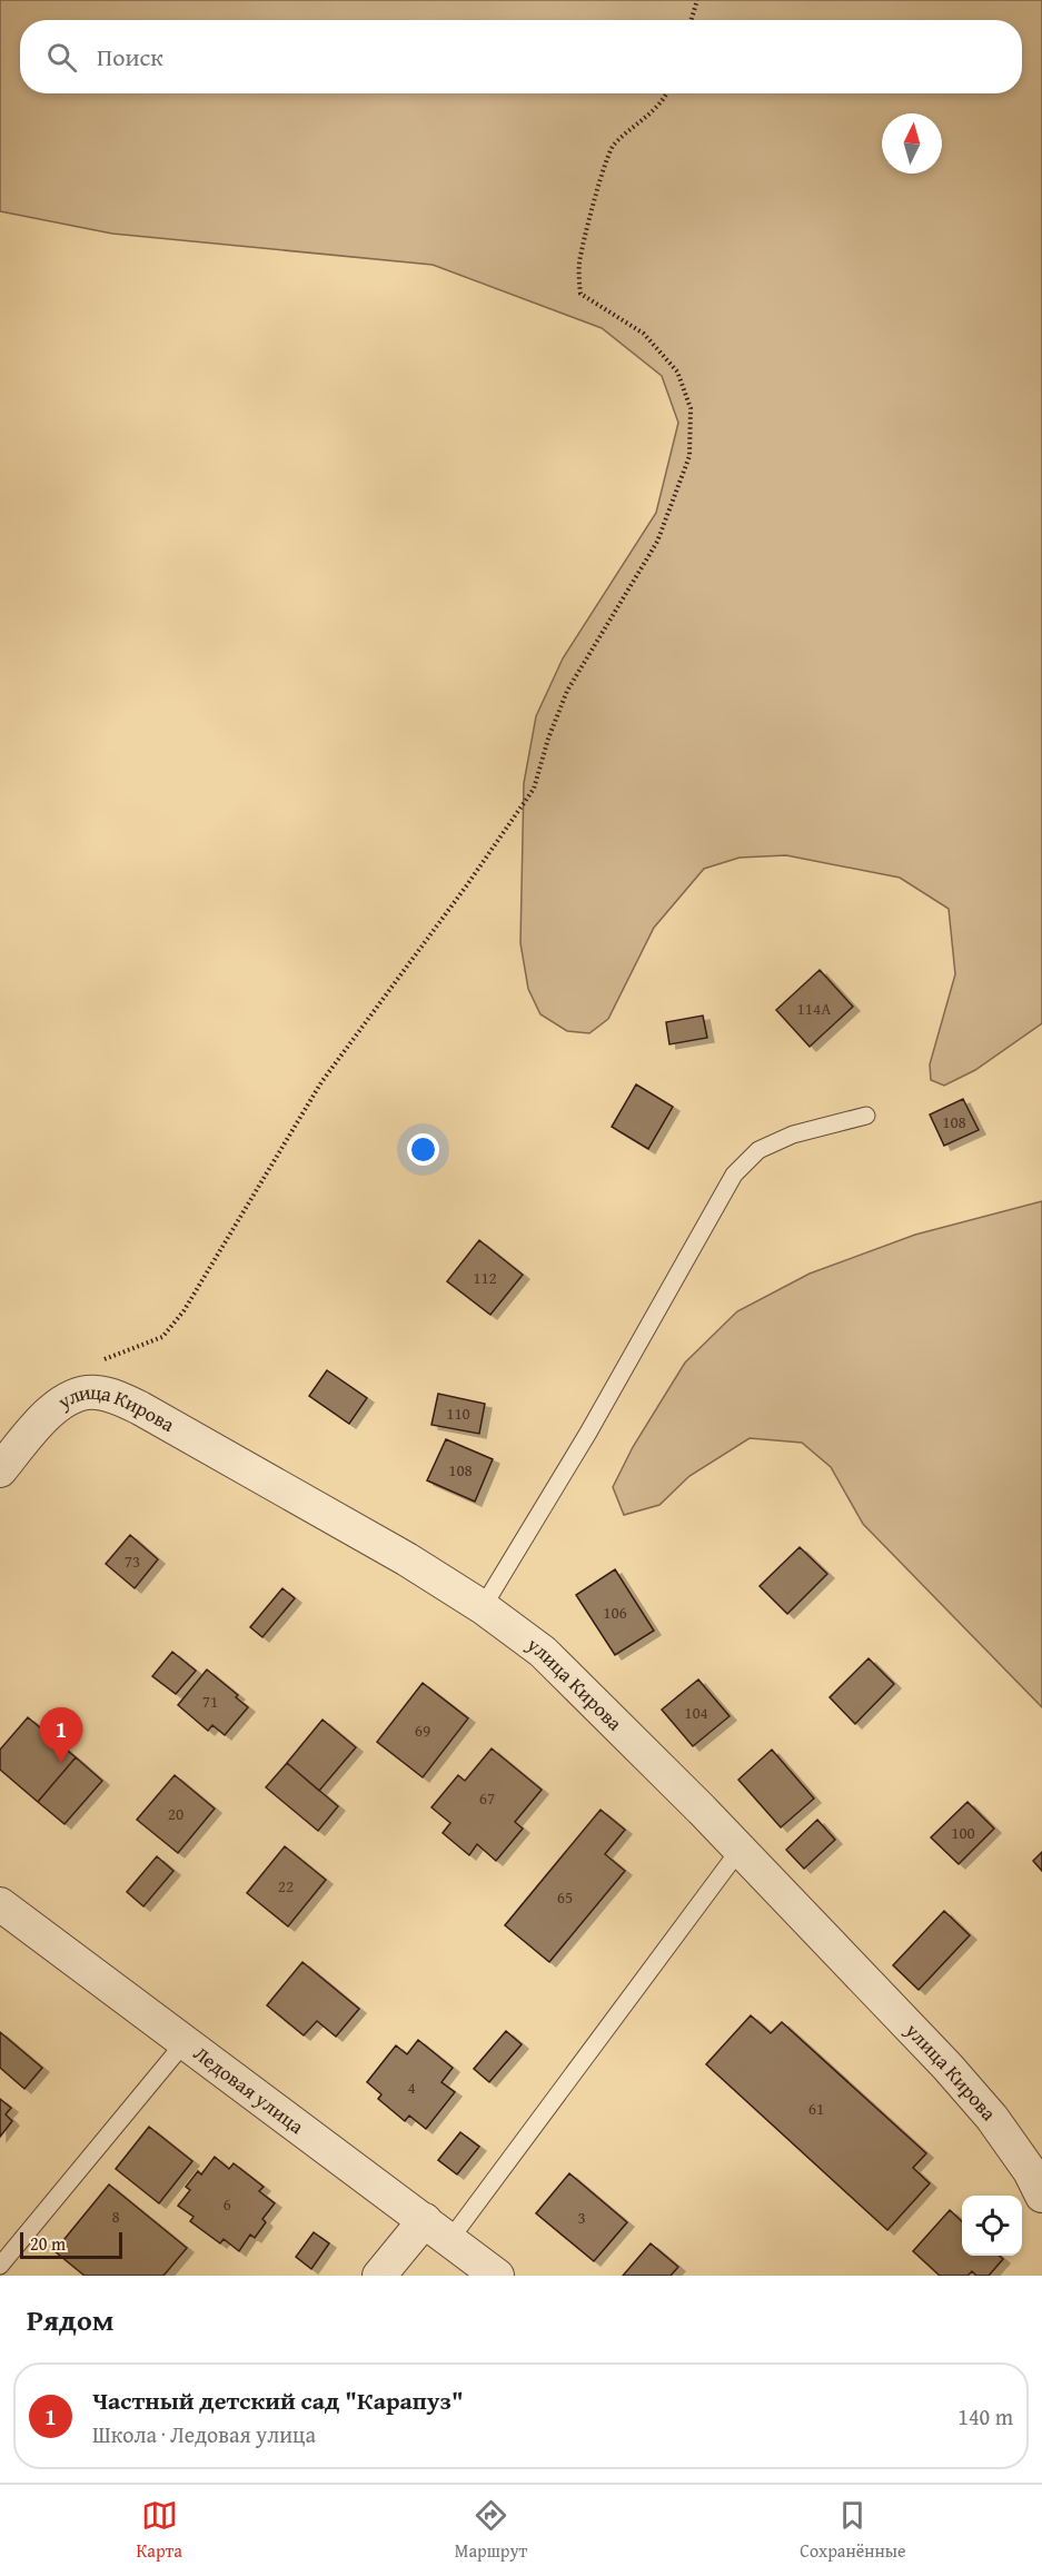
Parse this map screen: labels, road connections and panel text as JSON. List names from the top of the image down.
{
  "streets": {
    "street": ["улица Кирова", "Ледовая улица"]
  },
  "house_numbers": [
    "114А",
    "108",
    "112",
    "110",
    "108",
    "73",
    "106",
    "71",
    "104",
    "69",
    "67",
    "20",
    "100",
    "22",
    "65",
    "4",
    "61",
    "6",
    "8",
    "3"
  ],
  "scale_bar": "20 m",
  "north": "top",
  "page": {
    "search": "Поиск",
    "pins": "1",
    "scale": "20 m",
    "heading": "Рядом",
    "list": [
      {
        "mark": "1",
        "name": "Частный детский сад \"Карапуз\"",
        "note": "Школа · Ледовая улица",
        "value": "140 m"
      }
    ],
    "nav": ["Карта", "Маршрут", "Сохранённые"]
  }
}
